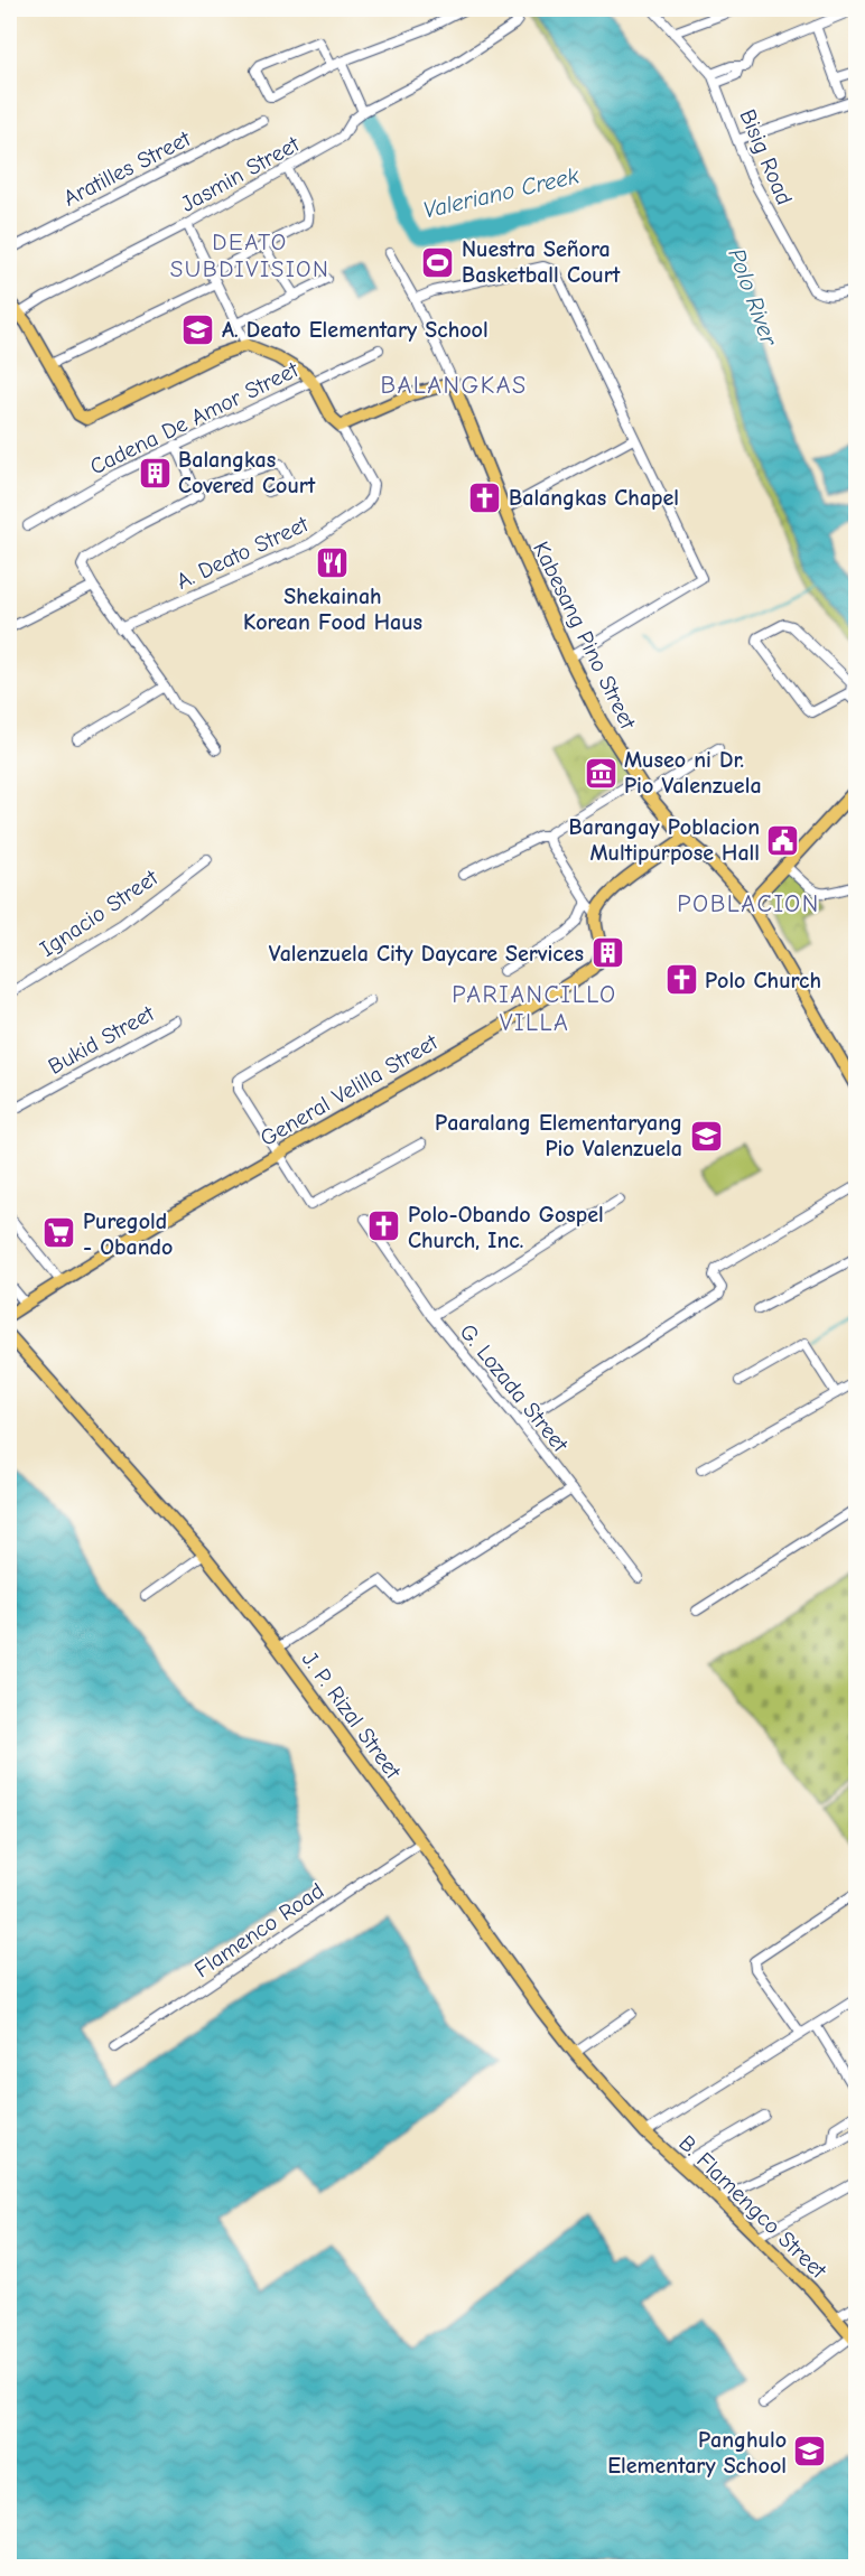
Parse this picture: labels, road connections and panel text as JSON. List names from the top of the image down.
{
  "streets": {
    "main road": [
      "Kabesang Pino Street",
      "General Velilla Street",
      "J. P. Rizal Street",
      "B. Flamengco Street"
    ],
    "street": [
      "Bisig Road",
      "Aratilles Street",
      "Jasmin Street",
      "Cadena De Amor Street",
      "A. Deato Street",
      "Ignacio Street",
      "Bukid Street",
      "G. Lozada Street",
      "Flamenco Road"
    ]
  },
  "crossings": [
    ["J. P. Rizal Street", "Flamenco Road"],
    ["J. P. Rizal Street", "B. Flamengco Street"]
  ],
  "districts": [
    "DEATO SUBDIVISION",
    "BALANGKAS",
    "POBLACION",
    "PARIANCILLO VILLA"
  ],
  "water": ["Valeriano Creek", "Polo River"],
  "places": {
    "sports": ["Nuestra Señora Basketball Court"],
    "school or university": ["A. Deato Elementary School", "Paaralang Elementaryang Pio Valenzuela", "Panghulo Elementary School"],
    "building": ["Balangkas Covered Court", "Valenzuela City Daycare Services"],
    "church": ["Balangkas Chapel", "Polo Church", "Polo-Obando Gospel Church, Inc."],
    "restaurant": ["Shekainah Korean Food Haus"],
    "museum": ["Museo ni Dr. Pio Valenzuela"],
    "public building": ["Barangay Poblacion Multipurpose Hall"],
    "supermarket": ["Puregold - Obando"]
  }
}
